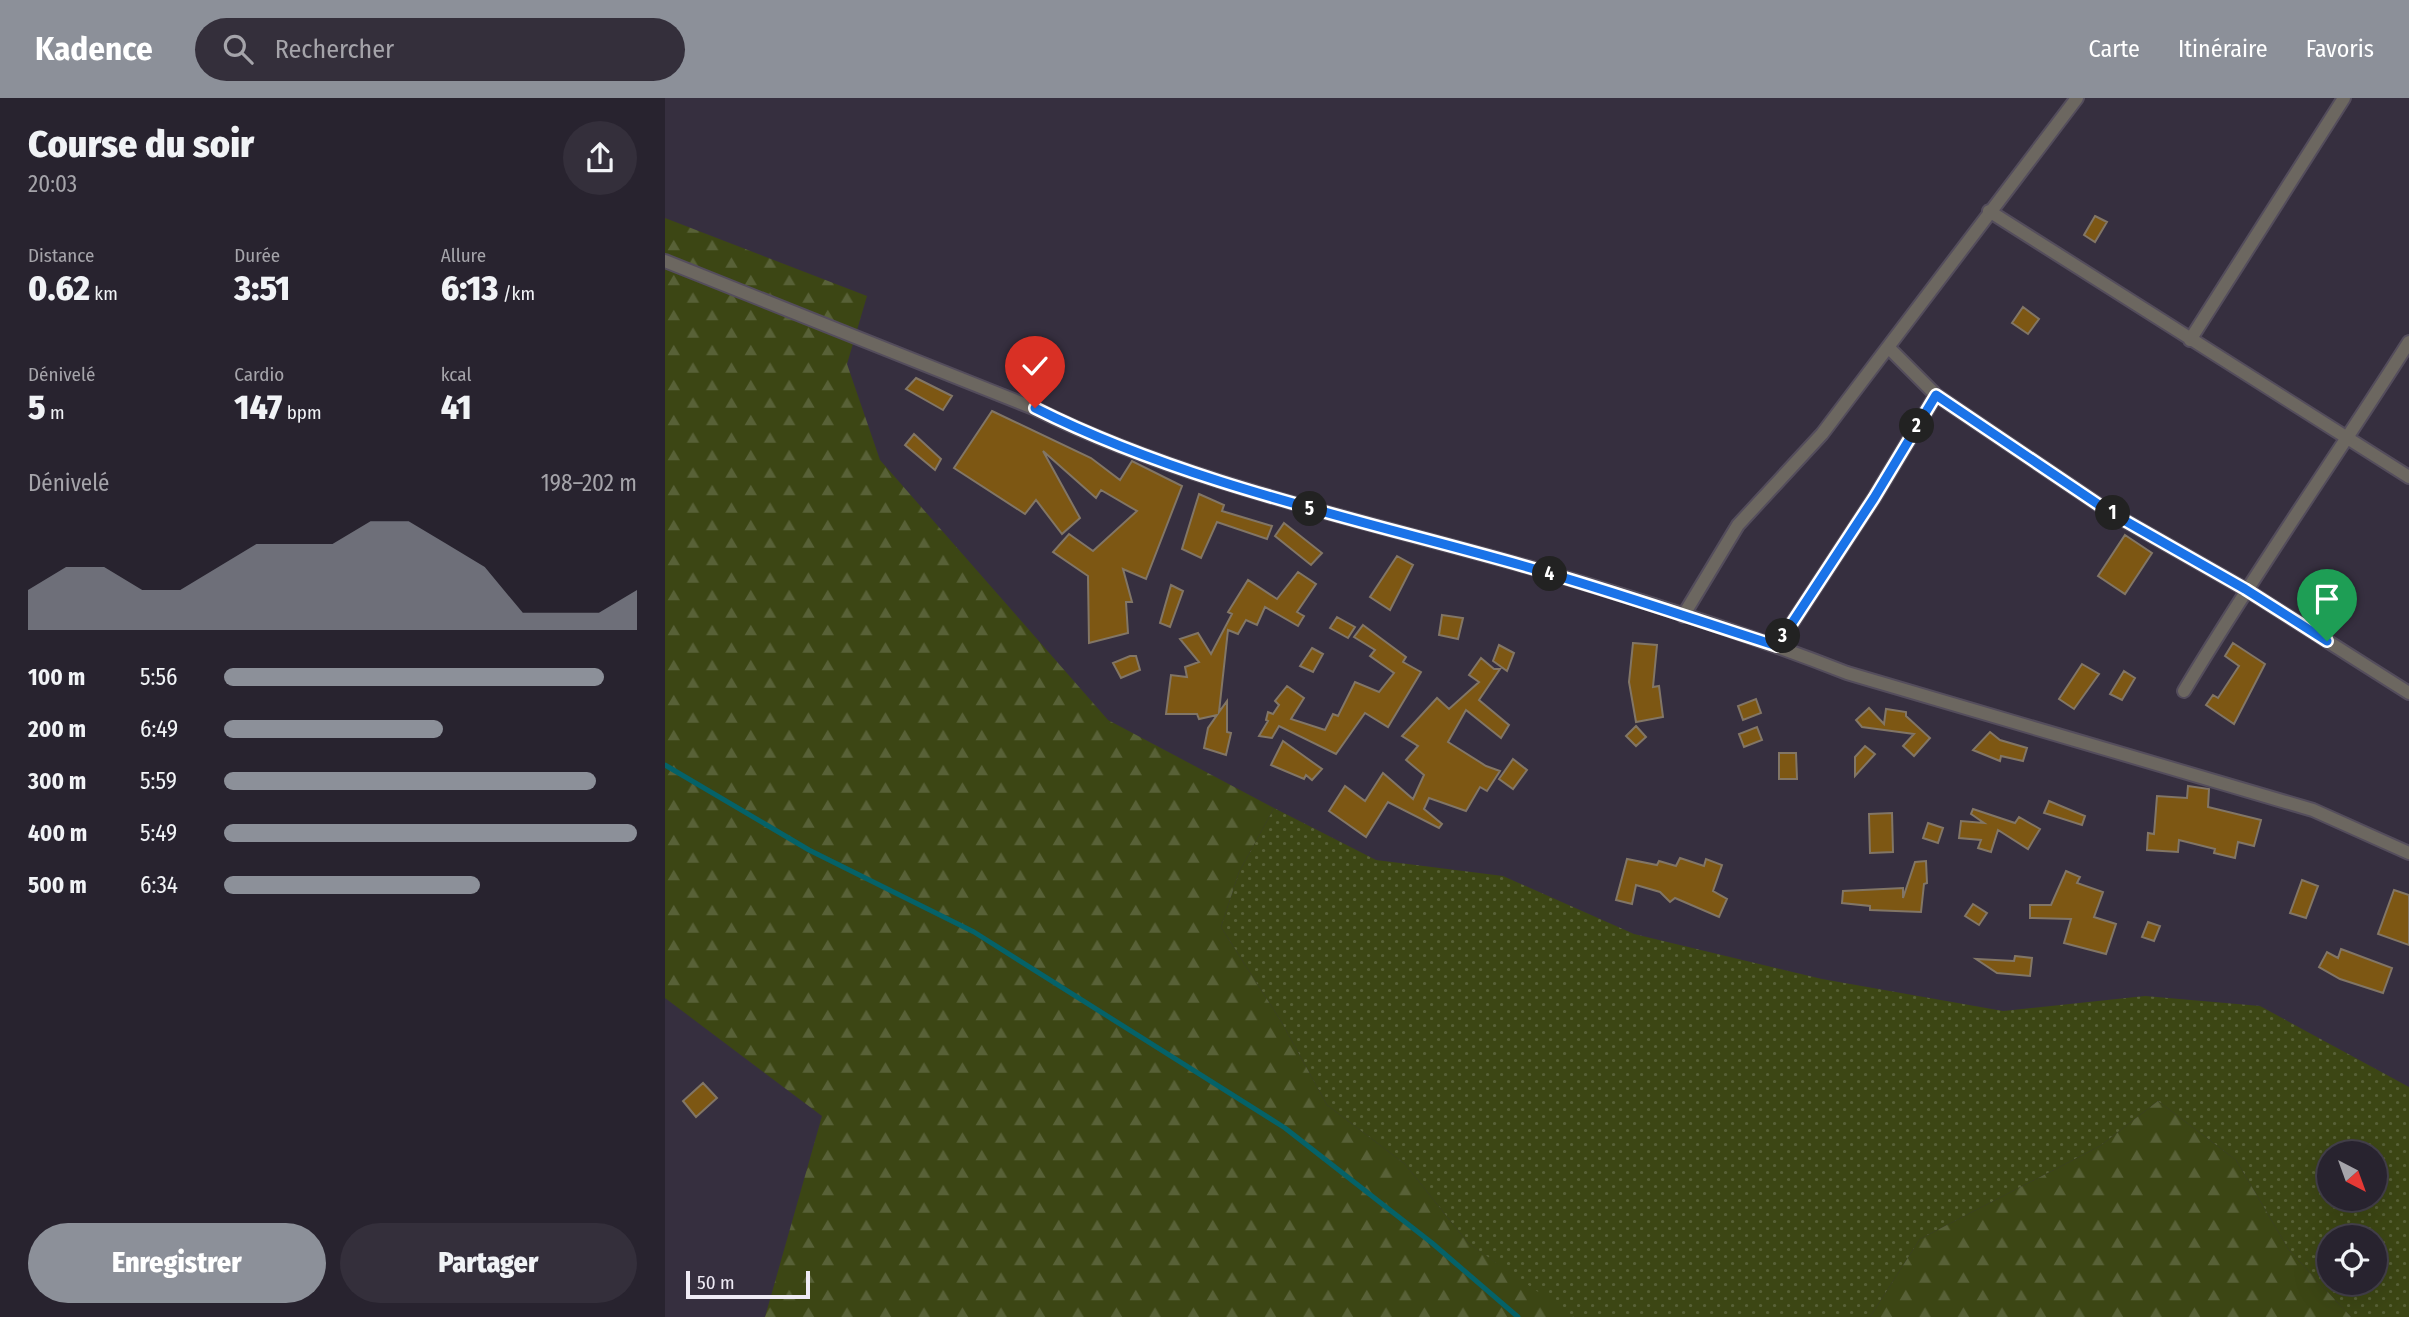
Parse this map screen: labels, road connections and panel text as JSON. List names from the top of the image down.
{
  "scale_bar": "50 m",
  "north": "bottom right",
  "page": {
    "header": "Kadence",
    "search": "Rechercher",
    "nav": ["Carte", "Itinéraire", "Favoris"],
    "heading": ["Course du soir", "20:03"],
    "stats": [
      ["Distance", "0.62 km"],
      ["Durée", "3:51"],
      ["Allure", "6:13 /km"],
      ["Dénivelé", "5 m"],
      ["Cardio", "147 bpm"],
      ["kcal", "41"]
    ],
    "pins": [
      "2",
      "5",
      "1",
      "4",
      "3"
    ],
    "chart": ["Dénivelé", "198–202 m"],
    "list": [
      {
        "name": "100 m",
        "note": "5:56"
      },
      {
        "name": "200 m",
        "note": "6:49"
      },
      {
        "name": "300 m",
        "note": "5:59"
      },
      {
        "name": "400 m",
        "note": "5:49"
      },
      {
        "name": "500 m",
        "note": "6:34"
      }
    ],
    "buttons": ["Enregistrer", "Partager"],
    "scale": "50 m"
  }
}
